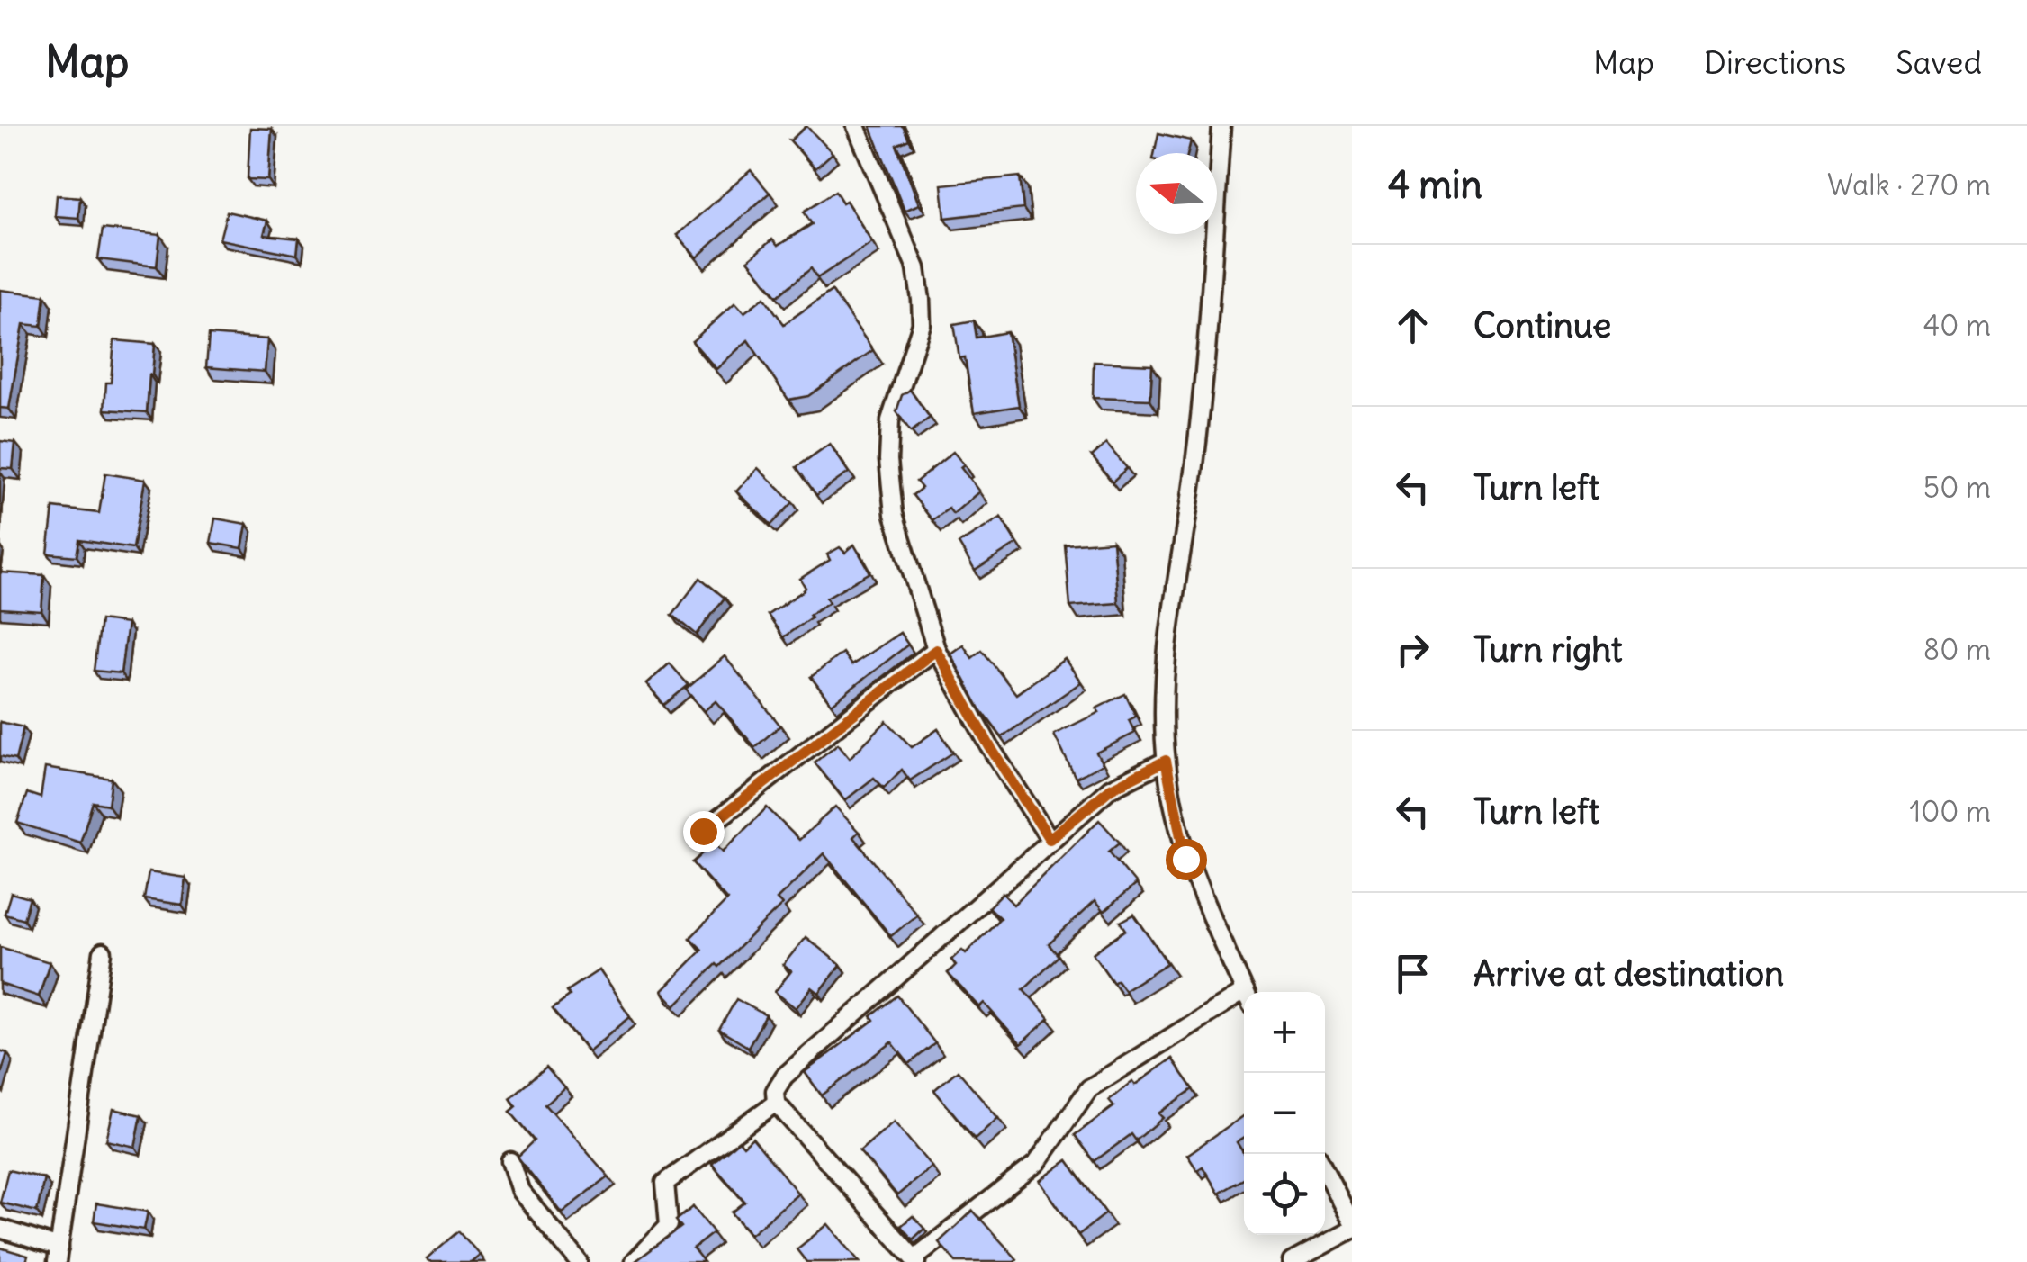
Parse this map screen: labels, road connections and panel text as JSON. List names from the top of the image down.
{
  "north": "left",
  "page": {
    "header": "Map",
    "nav": ["Map", "Directions", "Saved"],
    "heading": ["4 min", "Walk · 270 m"],
    "list": [
      ["Continue", "40 m"],
      ["Turn left", "50 m"],
      ["Turn right", "80 m"],
      ["Turn left", "100 m"],
      "Arrive at destination"
    ],
    "map_buttons": ["+", "−"]
  }
}
